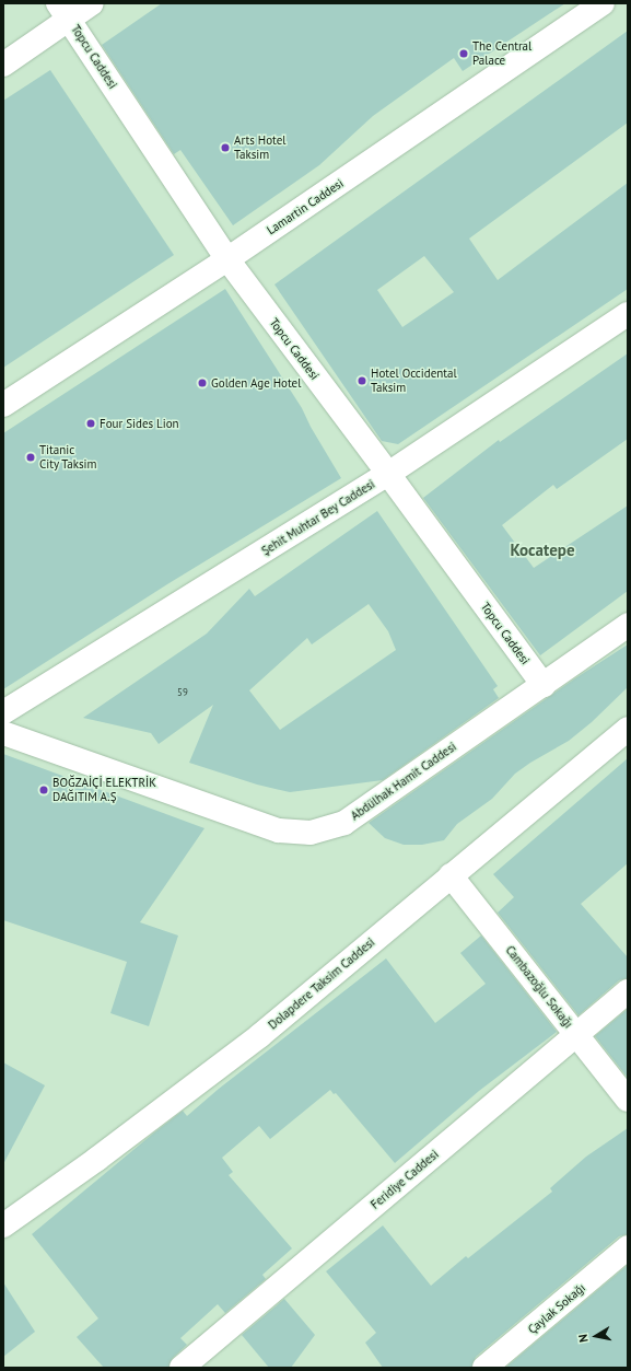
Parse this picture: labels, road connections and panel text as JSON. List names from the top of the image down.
{
  "streets": {
    "street": [
      "Topcu Caddesi",
      "Lamartin Caddesi",
      "Şehit Muhtar Bey Caddesi",
      "Abdülhak Hamit Caddesi",
      "Dolapdere Taksim Caddesi",
      "Cambazoğlu Sokağı",
      "Feridiye Caddesi",
      "Çaylak Sokağı"
    ]
  },
  "crossings": [
    ["Topcu Caddesi", "Lamartin Caddesi"],
    ["Topcu Caddesi", "Şehit Muhtar Bey Caddesi"],
    ["Topcu Caddesi", "Abdülhak Hamit Caddesi"],
    ["Dolapdere Taksim Caddesi", "Cambazoğlu Sokağı"],
    ["Cambazoğlu Sokağı", "Feridiye Caddesi"]
  ],
  "districts": ["Kocatepe"],
  "places": [
    "The Central Palace",
    "Arts Hotel Taksim",
    "Hotel Occidental Taksim",
    "Golden Age Hotel",
    "Four Sides Lion",
    "Titanic City Taksim",
    "BOĞZAİÇİ ELEKTRİK DAĞITIM A.Ş"
  ],
  "house_numbers": ["59"],
  "north": "left"
}
